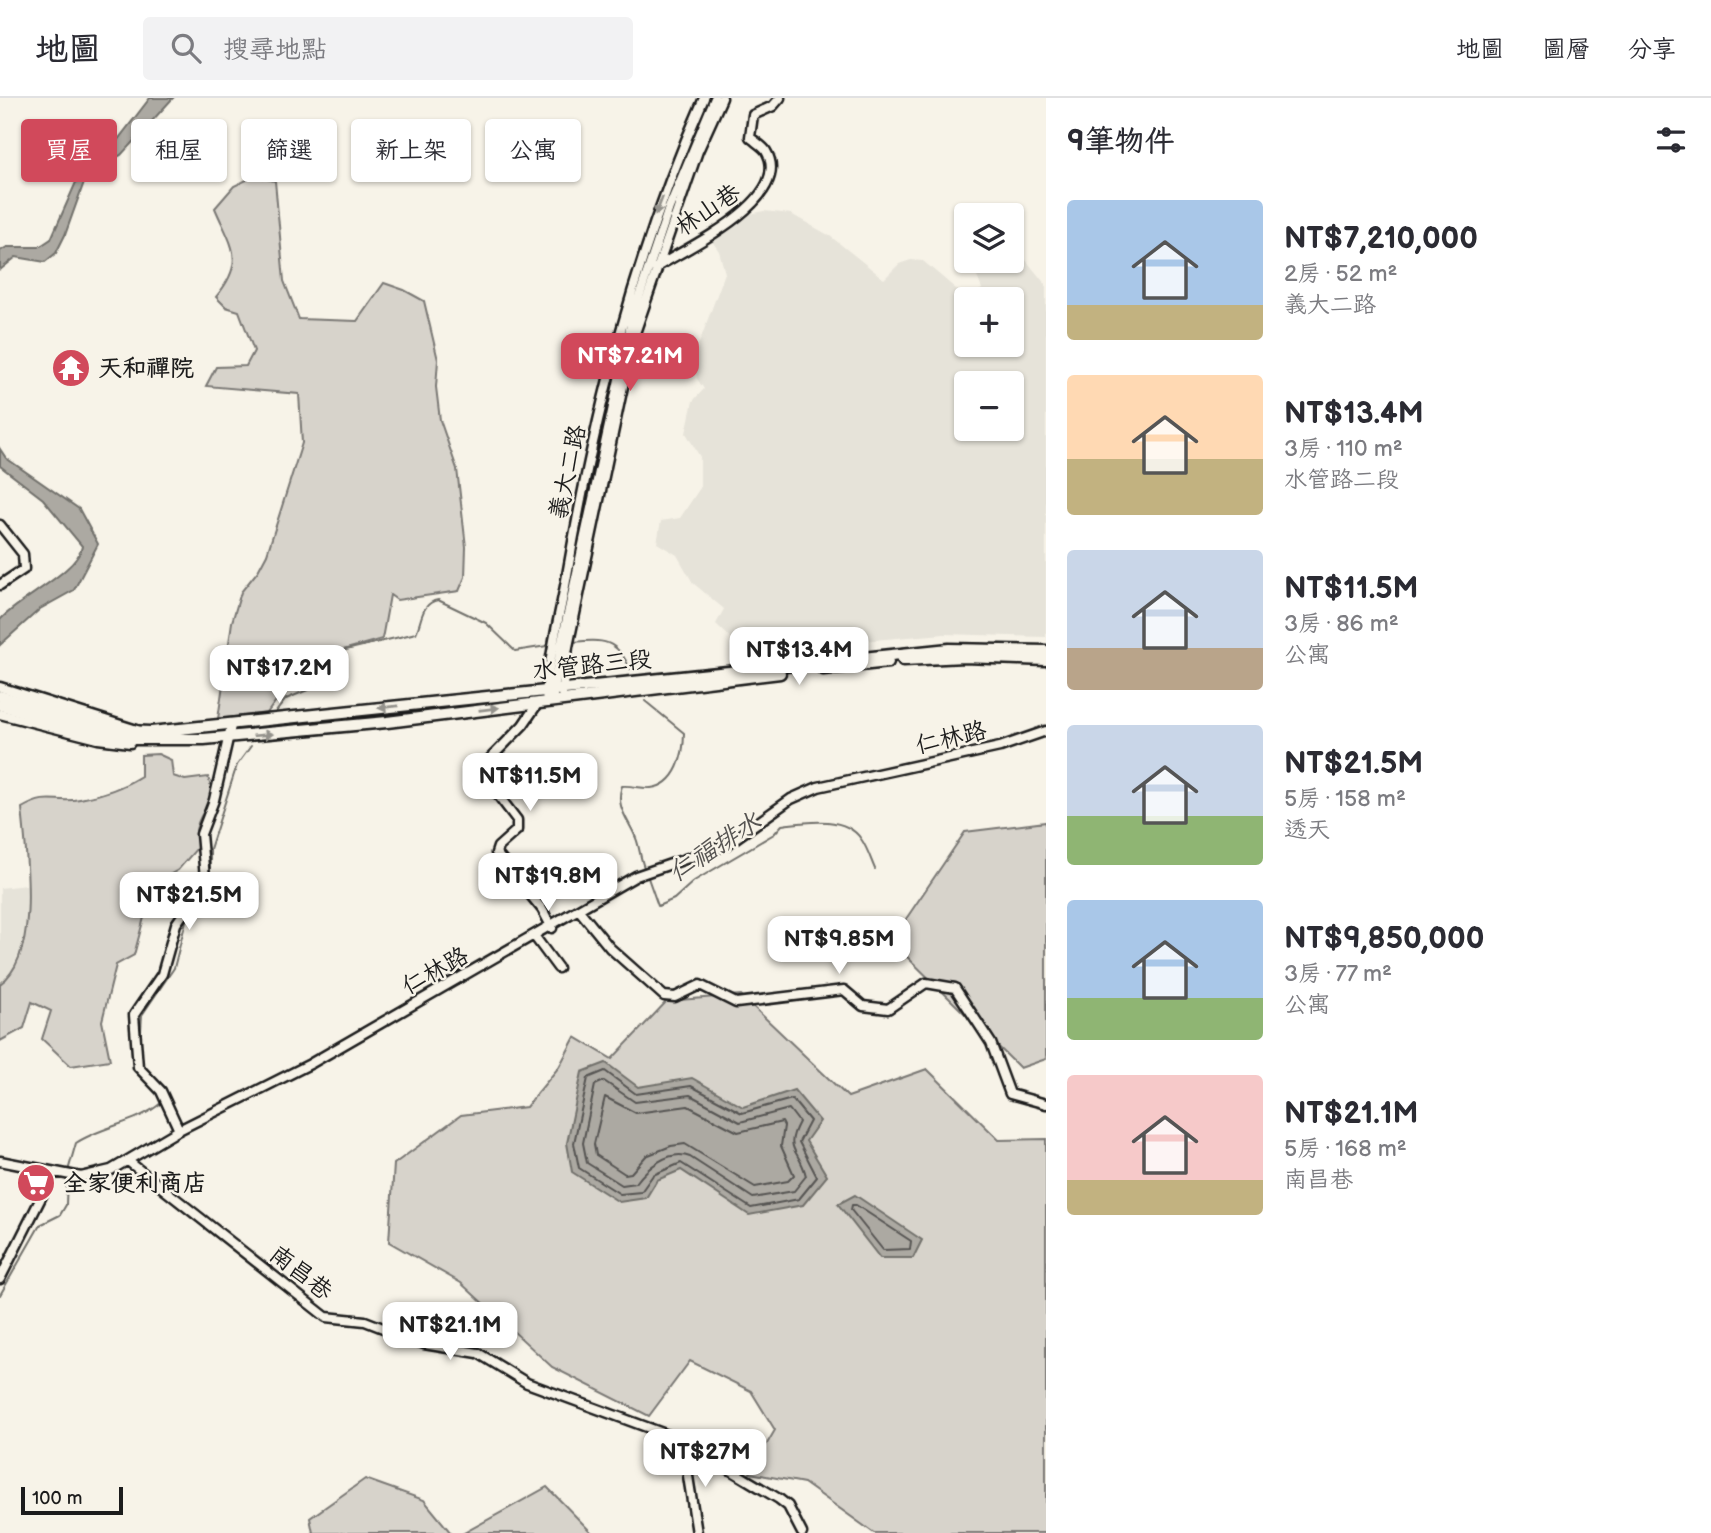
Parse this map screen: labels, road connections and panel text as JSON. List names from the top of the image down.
{
  "streets": {
    "main road": ["水管路三段"],
    "street": [
      "林山巷",
      "義大二路",
      "仁林路",
      "南昌巷"
    ]
  },
  "crossings": [
    ["林山巷", "義大二路"],
    ["義大二路", "水管路三段"],
    ["仁林路", "南昌巷"]
  ],
  "water": ["仁福排水"],
  "places": {
    "temple": ["天和禪院"],
    "supermarket": ["全家便利商店"]
  },
  "scale_bar": "100 m",
  "page": {
    "header": "地圖",
    "search": "搜尋地點",
    "nav": ["地圖", "圖層", "分享"],
    "heading": "9筆物件",
    "chip": [
      "買屋",
      "租屋",
      "篩選",
      "新上架",
      "公寓"
    ],
    "list": [
      {
        "name": "NT$7,210,000",
        "note": "2房 · 52 m² · 義大二路"
      },
      {
        "name": "NT$13.4M",
        "note": "3房 · 110 m² · 水管路二段"
      },
      {
        "name": "NT$11.5M",
        "note": "3房 · 86 m² · 公寓"
      },
      {
        "name": "NT$21.5M",
        "note": "5房 · 158 m² · 透天"
      },
      {
        "name": "NT$9,850,000",
        "note": "3房 · 77 m² · 公寓"
      },
      {
        "name": "NT$21.1M",
        "note": "5房 · 168 m² · 南昌巷"
      }
    ],
    "map_buttons": ["+", "−"],
    "price": [
      "NT$7.21M",
      "NT$13.4M",
      "NT$17.2M",
      "NT$11.5M",
      "NT$19.8M",
      "NT$21.5M",
      "NT$9.85M",
      "NT$21.1M",
      "NT$27M"
    ],
    "scale": "100 m"
  }
}
